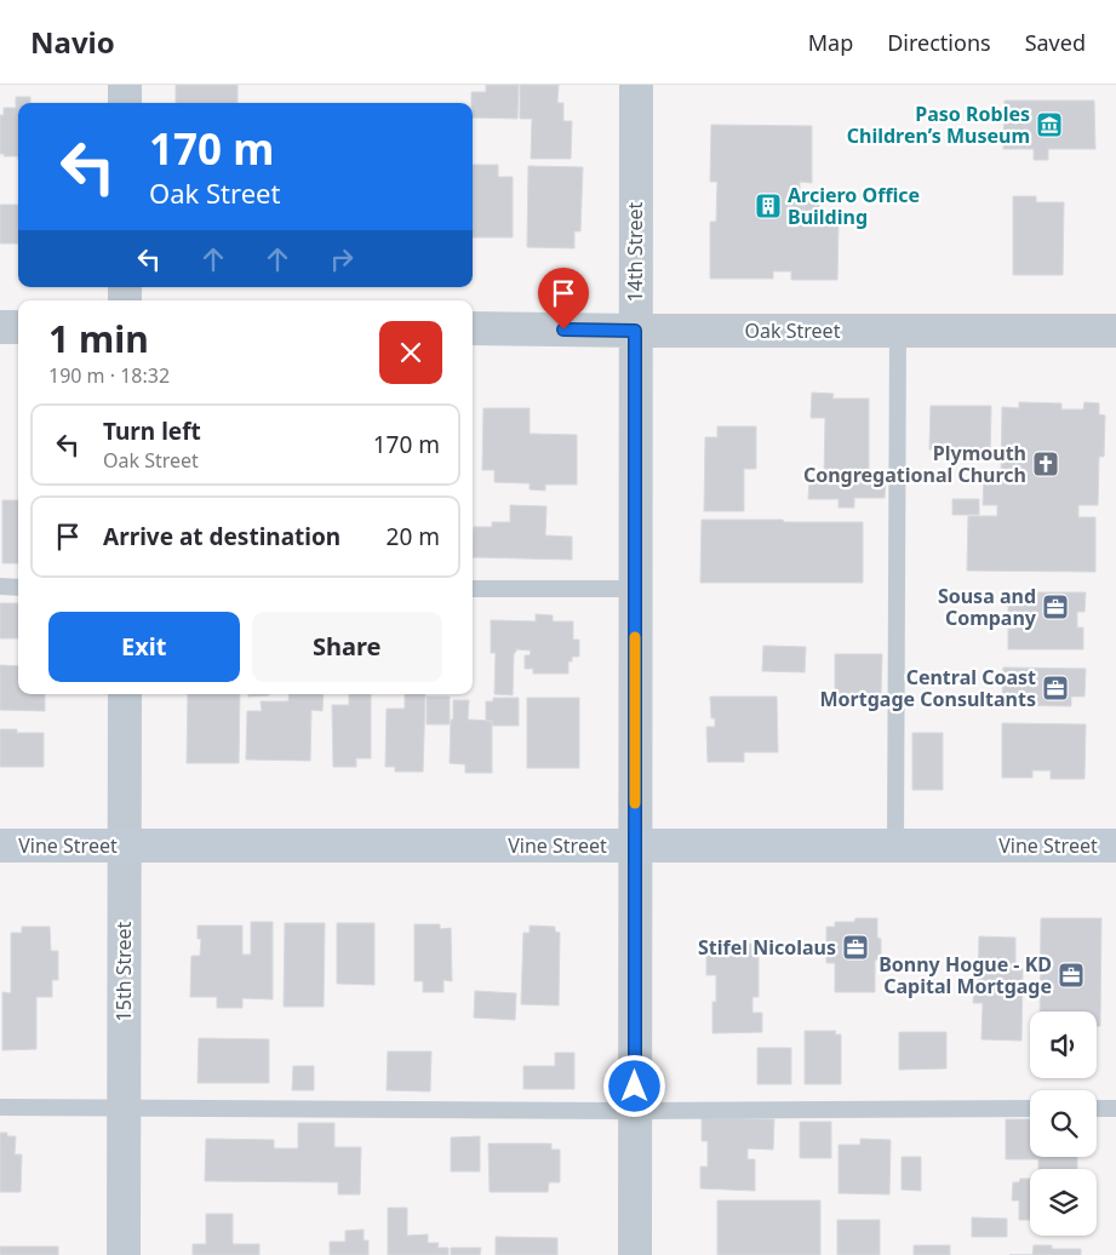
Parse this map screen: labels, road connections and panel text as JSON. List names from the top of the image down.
{
  "streets": {
    "street": [
      "14th Street",
      "Oak Street",
      "Vine Street",
      "15th Street"
    ]
  },
  "crossings": [
    ["14th Street", "Oak Street"],
    ["14th Street", "Vine Street"],
    ["Vine Street", "15th Street"]
  ],
  "places": {
    "museum": ["Paso Robles Children’s Museum"],
    "building": ["Arciero Office Building"],
    "church": ["Plymouth Congregational Church"],
    "office": [
      "Sousa and Company",
      "Central Coast Mortgage Consultants",
      "Stifel Nicolaus",
      "Bonny Hogue - KD Capital Mortgage"
    ]
  },
  "page": {
    "header": "Navio",
    "nav": ["Map", "Directions", "Saved"],
    "turn": ["170 m", "Oak Street"],
    "heading": ["1 min", "190 m · 18:32"],
    "list": [
      {
        "name": "Turn left",
        "note": "Oak Street",
        "value": "170 m"
      },
      {
        "name": "Arrive at destination",
        "value": "20 m"
      }
    ],
    "buttons": ["Exit", "Share"]
  }
}
